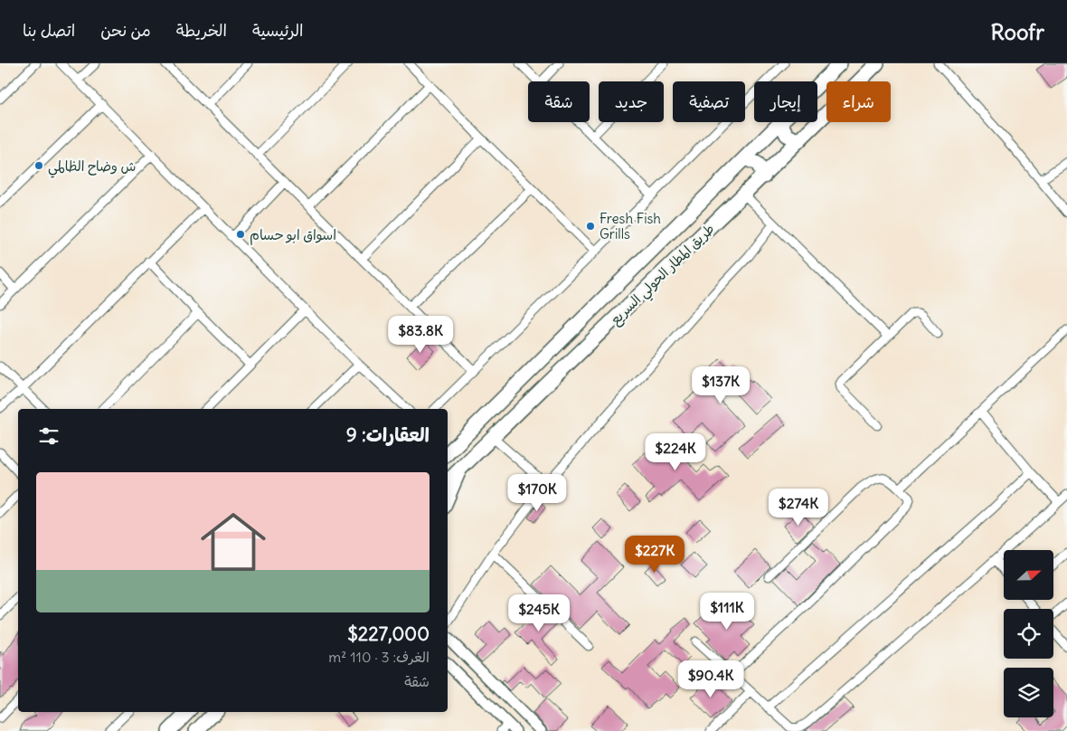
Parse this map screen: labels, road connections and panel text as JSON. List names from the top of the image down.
{
  "streets": {
    "highway": ["طريق المطار الحولي السريع"]
  },
  "places": ["ش وضاح الظالمي", "Fresh Fish Grills", "اسواق ابو حسام"],
  "north": "right",
  "page": {
    "header": "Roofr",
    "nav": [
      "الرئيسية",
      "الخريطة",
      "من نحن",
      "اتصل بنا"
    ],
    "chip": [
      "شراء",
      "إيجار",
      "تصفية",
      "جديد",
      "شقة"
    ],
    "price": [
      "$83.8K",
      "$137K",
      "$224K",
      "$170K",
      "$274K",
      "$227K",
      "$111K",
      "$245K",
      "$90.4K"
    ],
    "heading": "العقارات: 9",
    "list": [
      {
        "name": "$227,000",
        "note": "الغرف: 3 · 110 m² · شقة"
      }
    ]
  }
}
